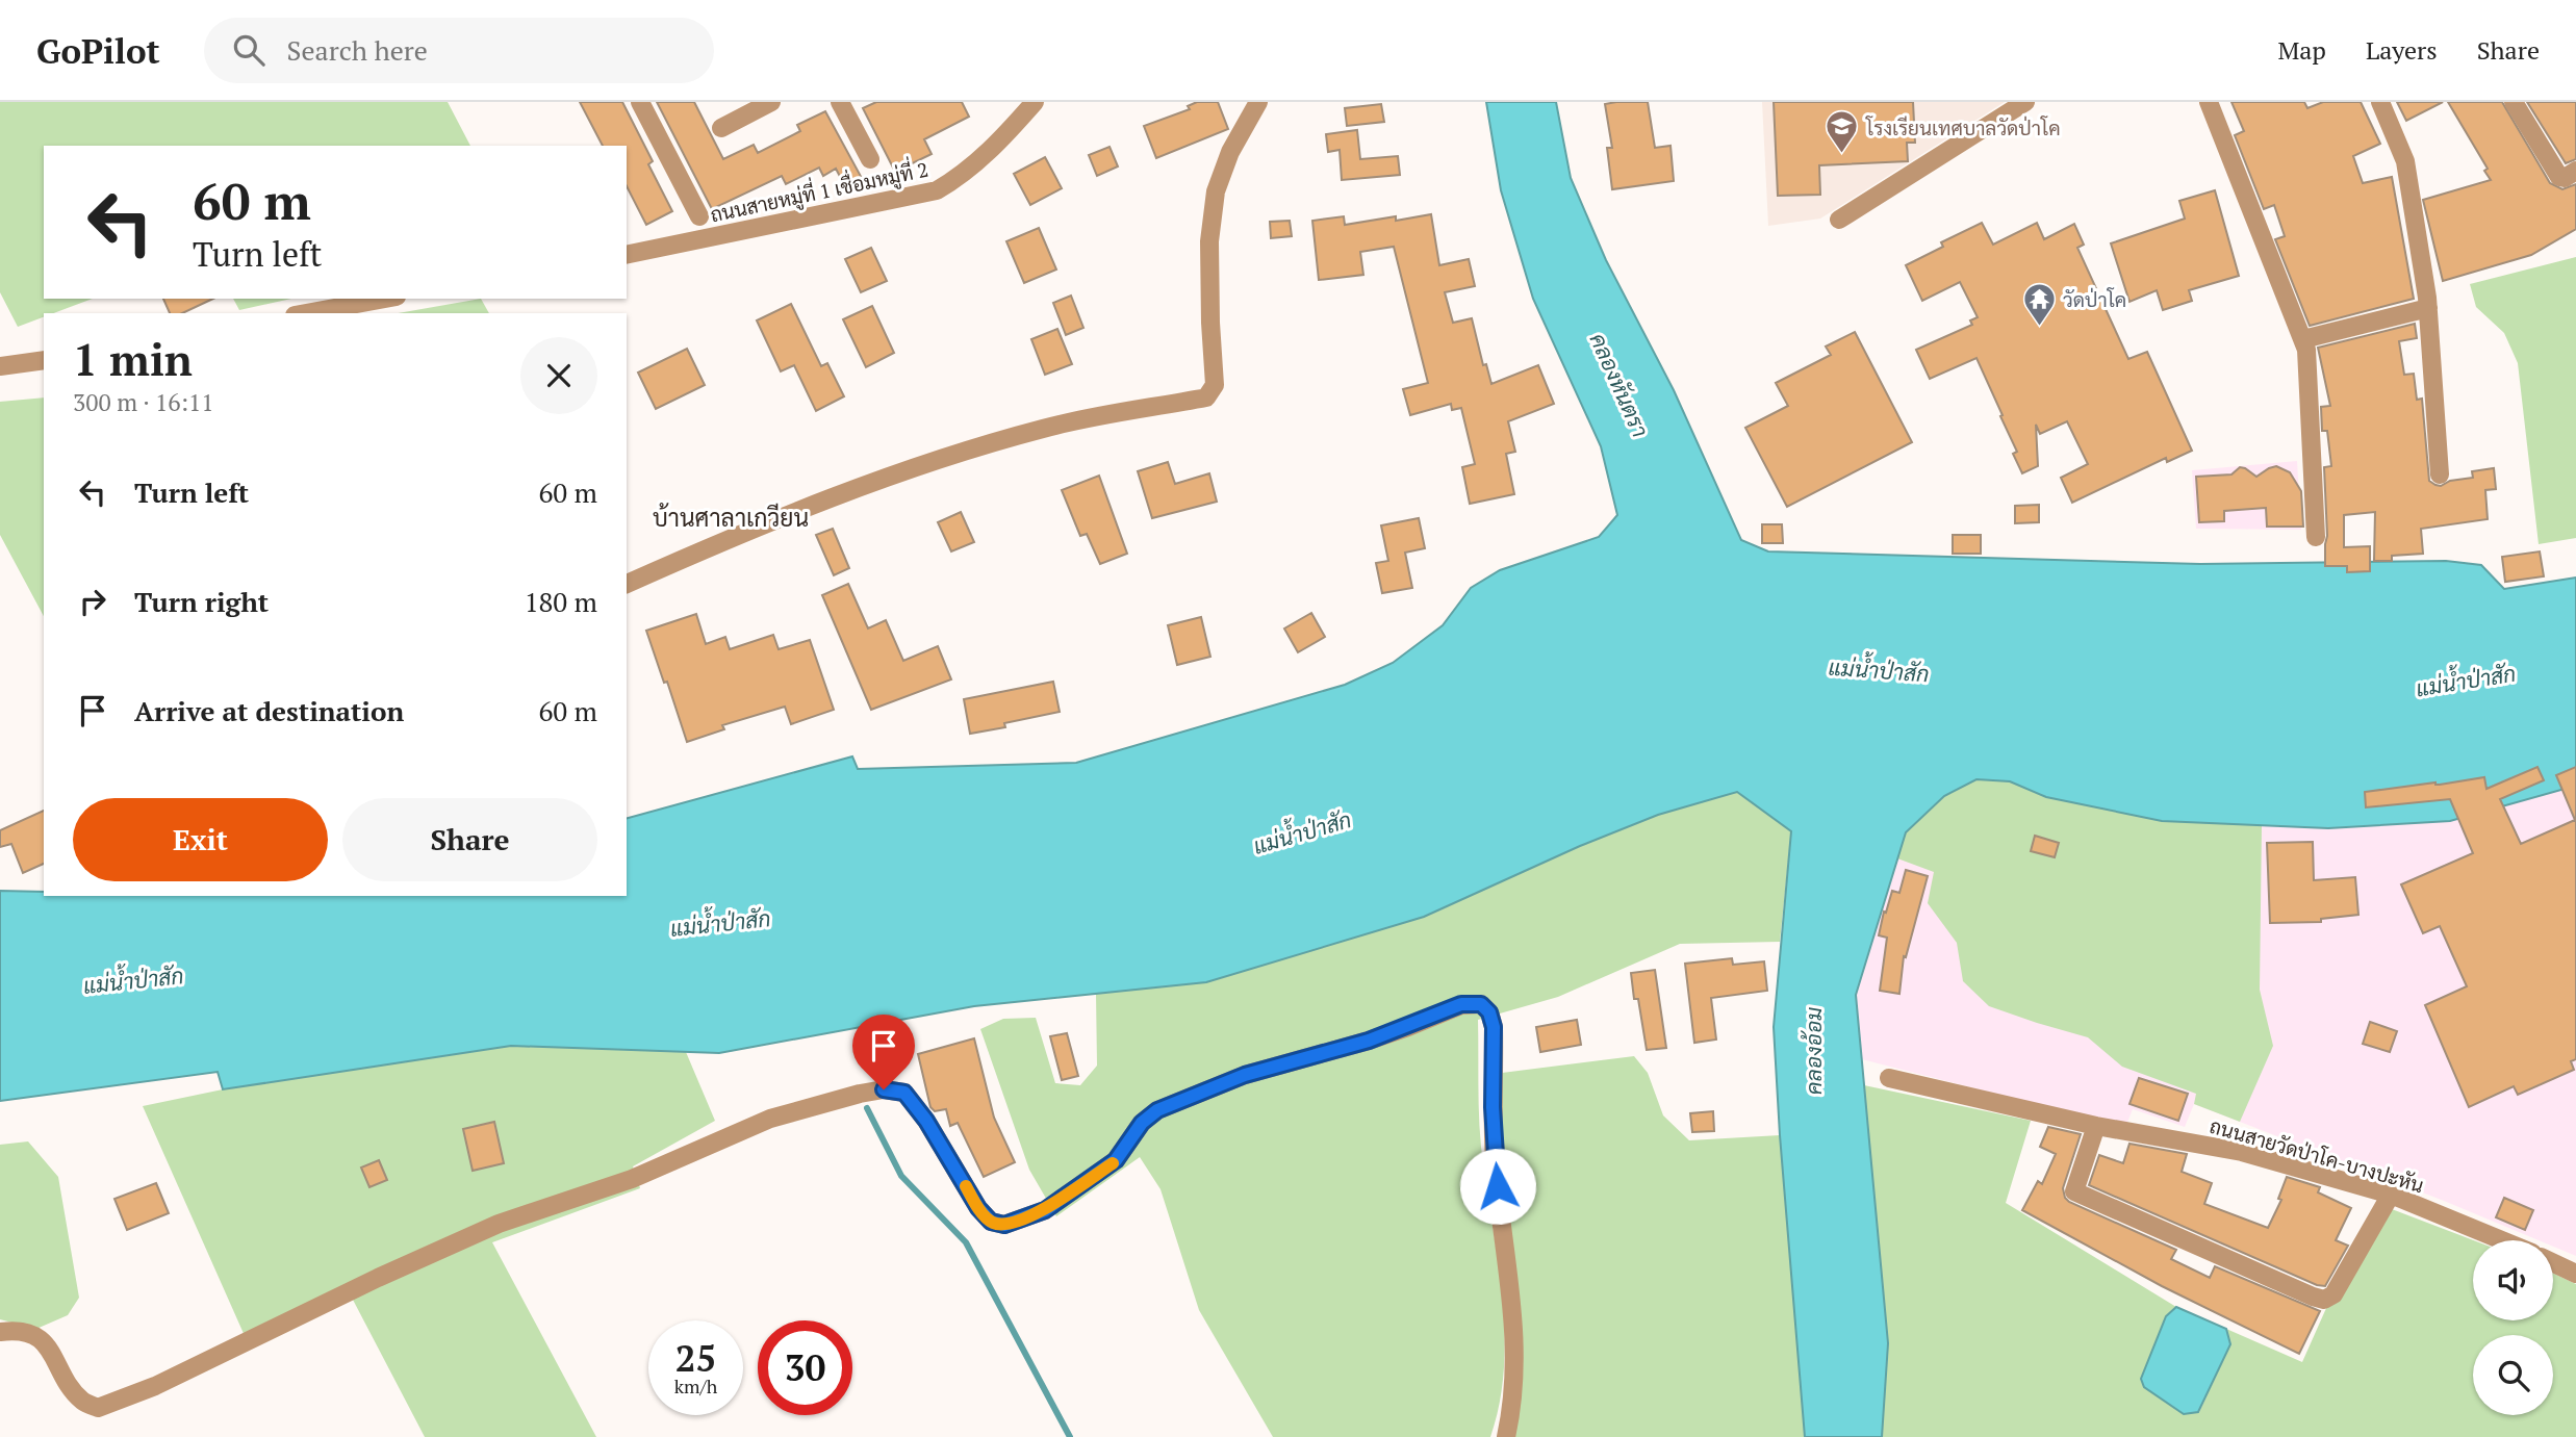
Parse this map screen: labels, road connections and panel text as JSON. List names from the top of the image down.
{
  "streets": {
    "street": ["ถนนสายหมู่ที่ 1 เชื่อมหมู่ที่ 2", "ถนนสายวัดป่าโค-บางปะหัน"]
  },
  "districts": ["บ้านศาลาเกวียน"],
  "water": ["คลองหันตรา", "แม่น้ำป่าสัก", "คลองอ้อม"],
  "places": {
    "school or university": ["โรงเรียนเทศบาลวัดป่าโค"],
    "temple": ["วัดป่าโค"]
  },
  "page": {
    "header": "GoPilot",
    "search": "Search here",
    "nav": ["Map", "Layers", "Share"],
    "turn": ["60 m", "Turn left"],
    "heading": ["1 min", "300 m · 16:11"],
    "list": [
      {
        "name": "Turn left",
        "value": "60 m"
      },
      {
        "name": "Turn right",
        "value": "180 m"
      },
      {
        "name": "Arrive at destination",
        "value": "60 m"
      }
    ],
    "buttons": ["Exit", "Share"],
    "speed": "25 km/h",
    "limit": "30"
  }
}
